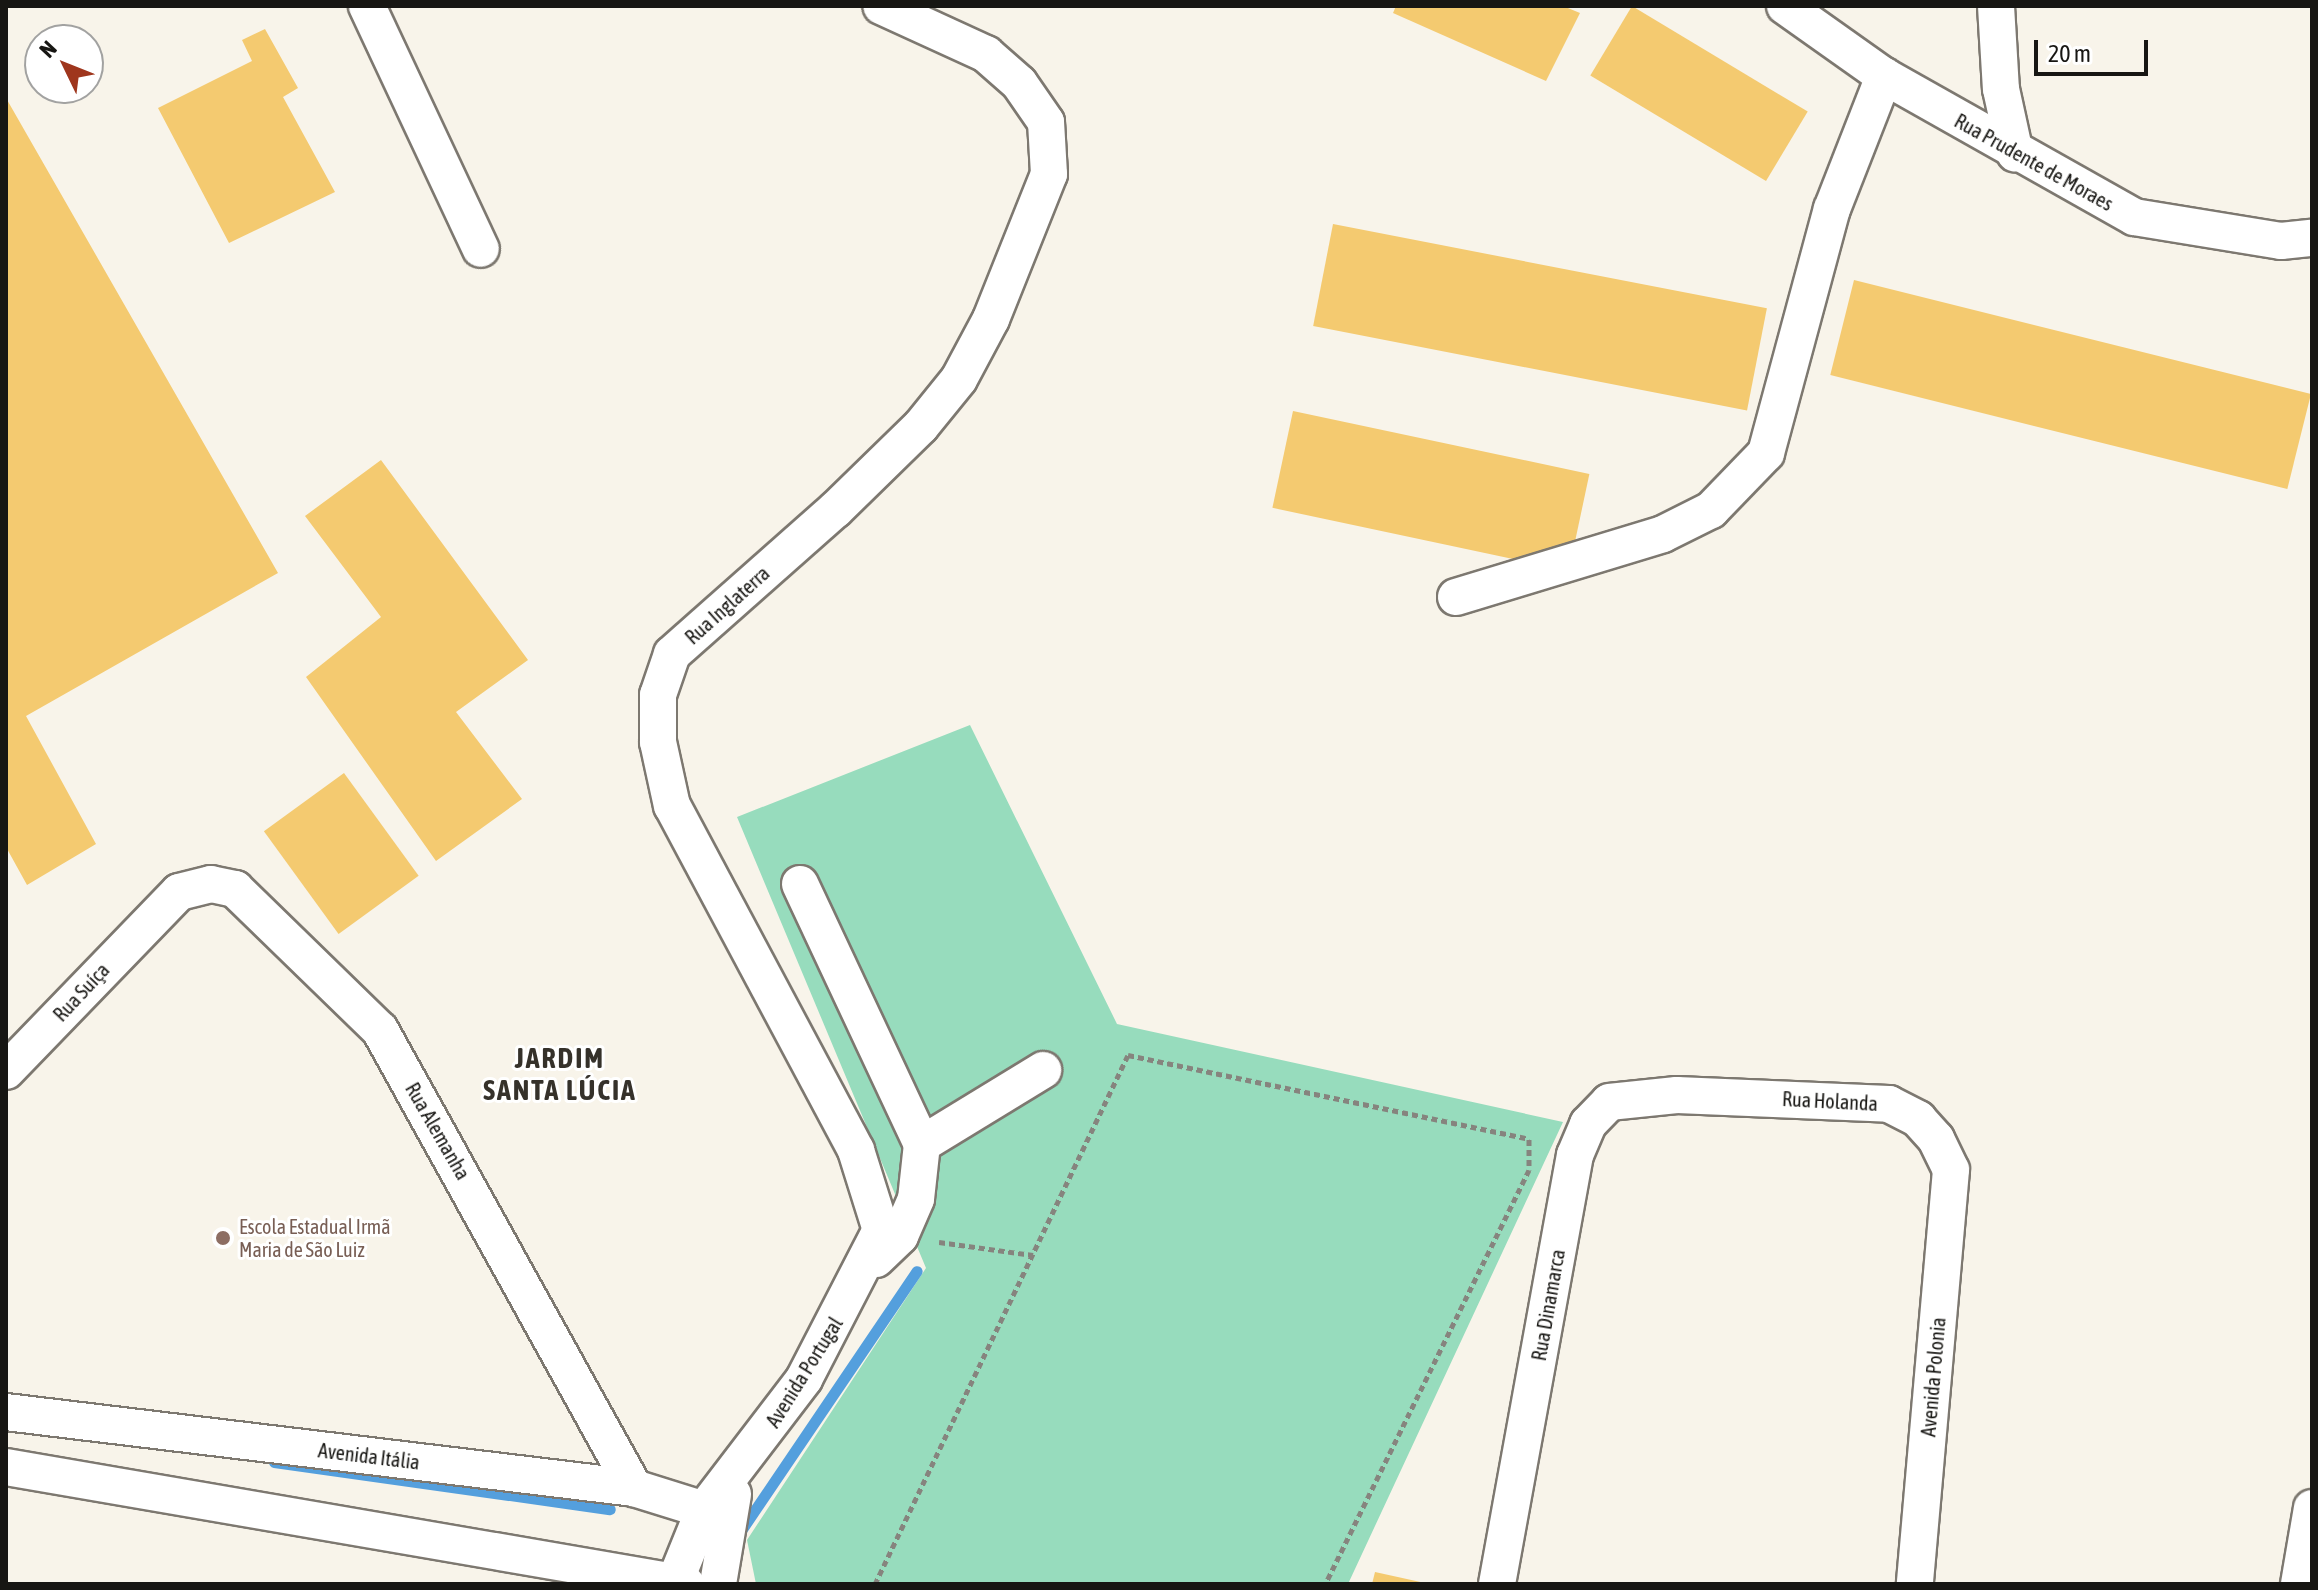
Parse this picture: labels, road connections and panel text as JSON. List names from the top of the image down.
{
  "streets": {
    "street": [
      "Rua Prudente de Moraes",
      "Rua Inglaterra",
      "Rua Suíça",
      "Rua Holanda",
      "Rua Alemanha",
      "Rua Dinamarca",
      "Avenida Portugal",
      "Avenida Polonia",
      "Avenida Itália"
    ]
  },
  "crossings": [
    ["Rua Inglaterra", "Avenida Portugal"],
    ["Rua Suíça", "Rua Alemanha"],
    ["Rua Holanda", "Rua Dinamarca"],
    ["Rua Holanda", "Avenida Polonia"],
    ["Rua Alemanha", "Avenida Itália"],
    ["Avenida Portugal", "Avenida Itália"]
  ],
  "districts": ["JARDIM SANTA LÚCIA"],
  "places": ["Escola Estadual Irmã Maria de São Luiz"],
  "scale_bar": "20 m",
  "north": "top left"
}
